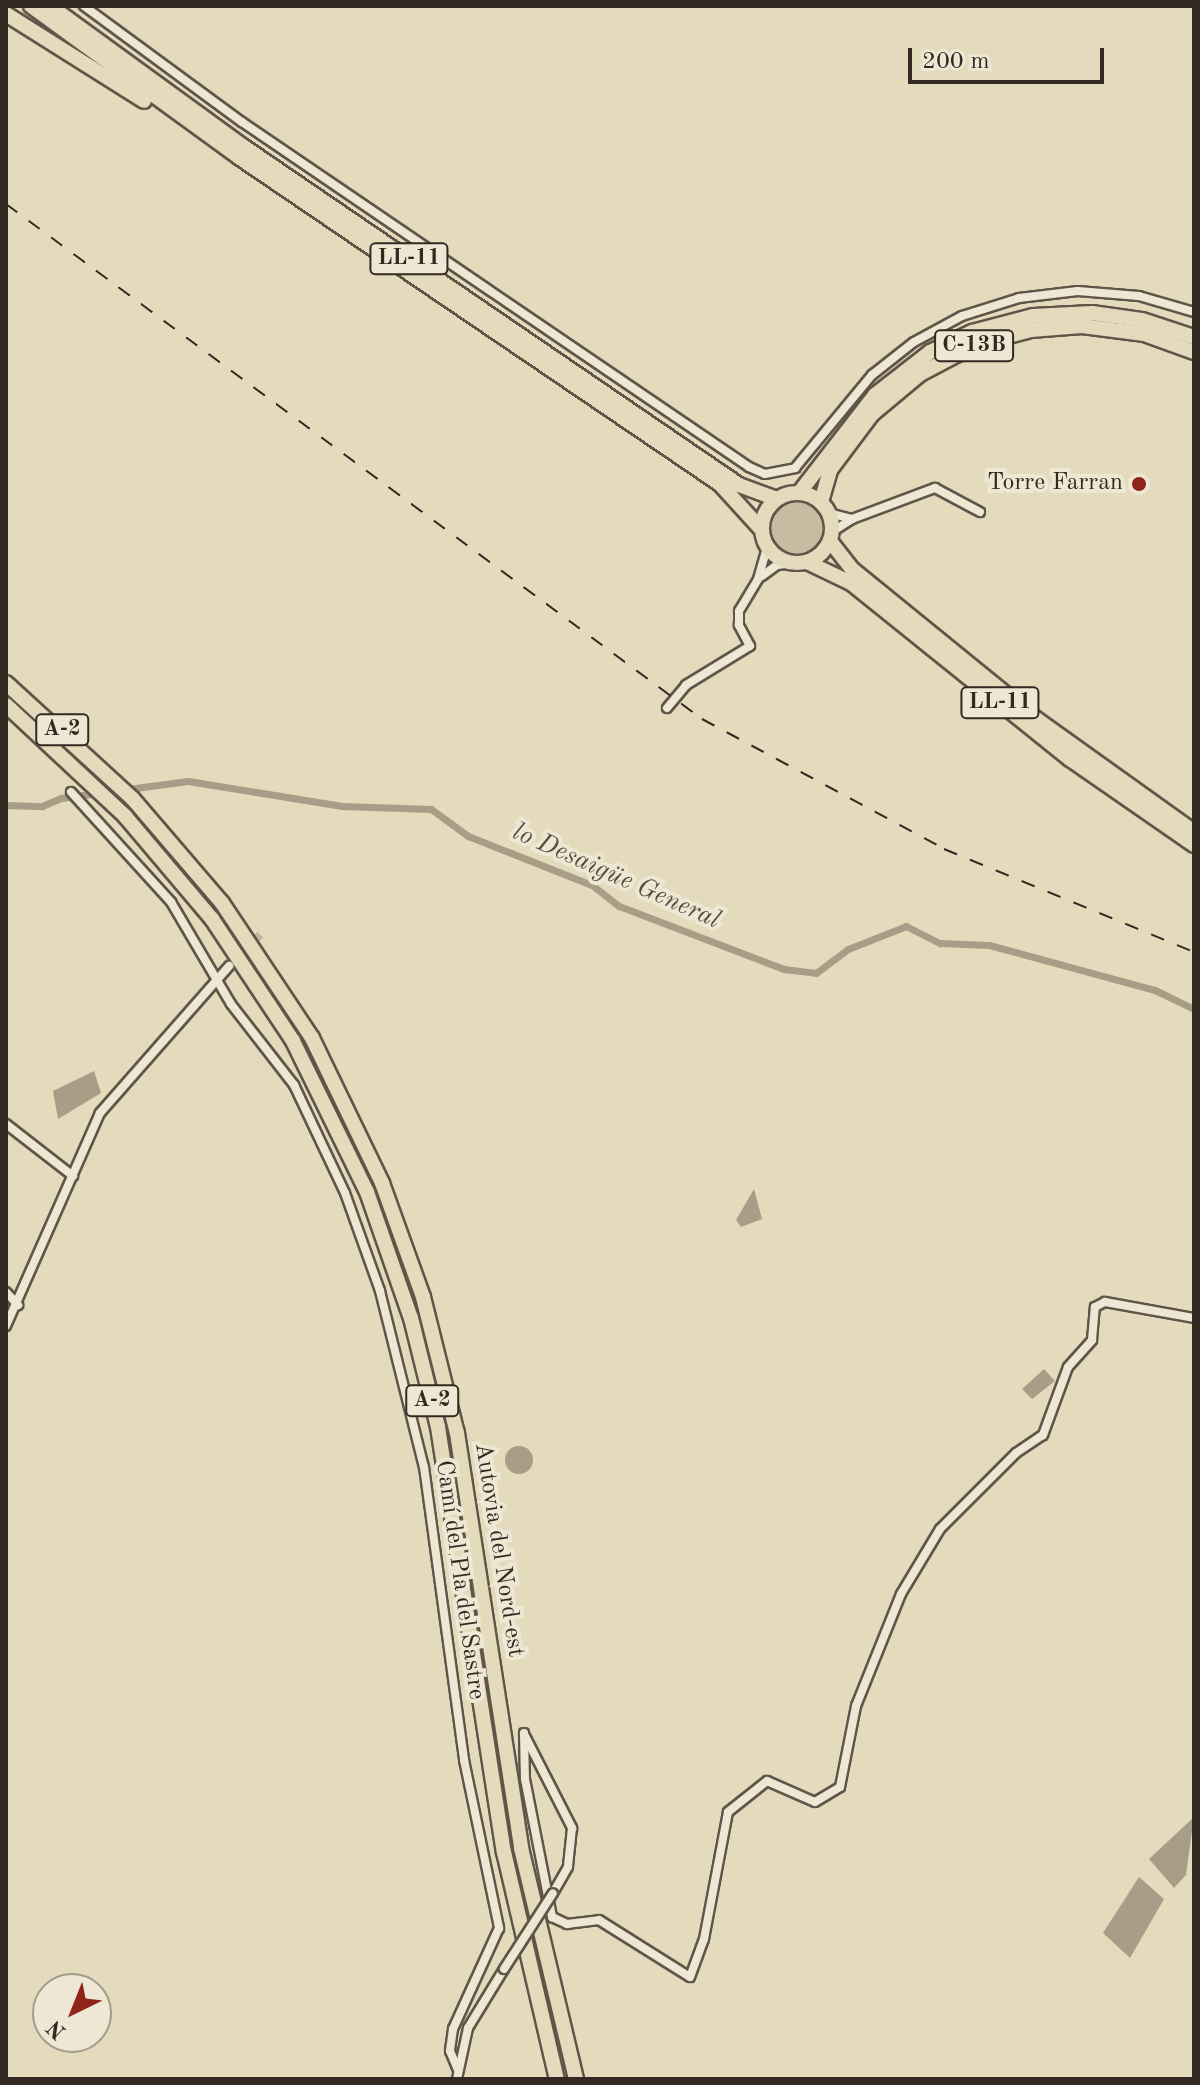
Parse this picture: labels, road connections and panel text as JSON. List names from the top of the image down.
{
  "streets": {
    "highway": [
      "LL-11",
      "C-13B",
      "A-2",
      "Autovia del Nord-est"
    ],
    "street": ["Camí del Pla del Sastre"]
  },
  "crossings": [
    ["LL-11", "C-13B"]
  ],
  "water": ["lo Desaigüe General"],
  "places": ["Torre Farran"],
  "scale_bar": "200 m",
  "north": "bottom left"
}
